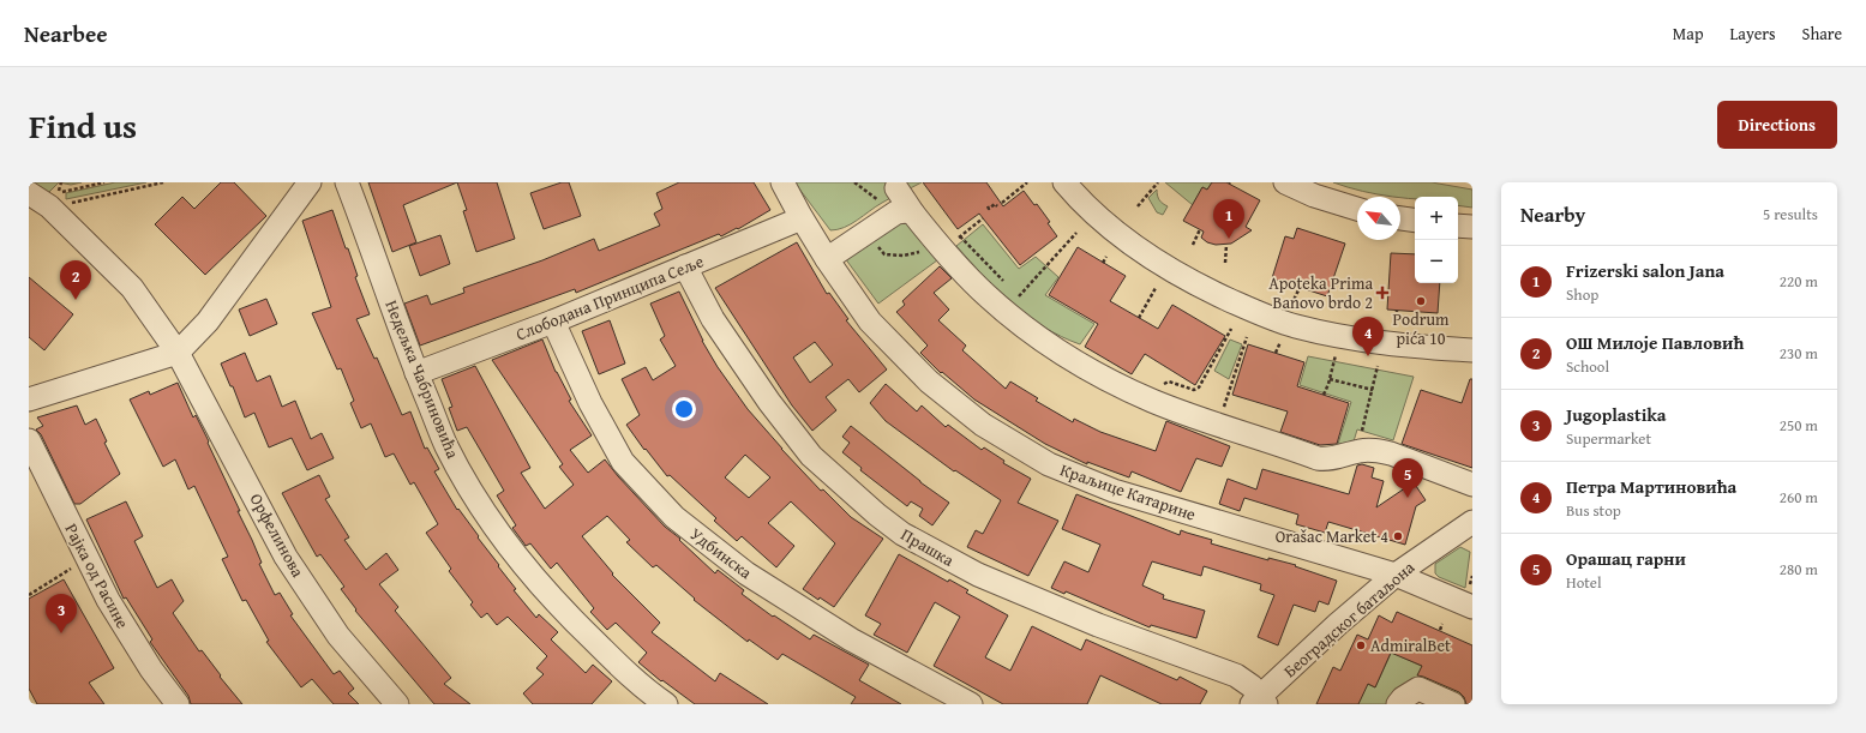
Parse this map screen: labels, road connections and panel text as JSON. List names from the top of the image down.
{
  "streets": {
    "street": [
      "Слободана Принципа Сеље",
      "Недељка Чабриновића",
      "Краљице Катарине",
      "Орфелинова",
      "Прашка",
      "Удбинска",
      "Рајка од Расине",
      "Београдског батаљона"
    ]
  },
  "crossings": [
    ["Слободана Принципа Сеље", "Недељка Чабриновића"],
    ["Слободана Принципа Сеље", "Краљице Катарине"],
    ["Слободана Принципа Сеље", "Прашка"],
    ["Слободана Принципа Сеље", "Удбинска"],
    ["Краљице Катарине", "Београдског батаљона"],
    ["Прашка", "Београдског батаљона"]
  ],
  "places": {
    "health": ["Apoteka Prima Banovo brdo 2"],
    "other": ["Podrum pića 10", "Orašac Market 4", "AdmiralBet"]
  },
  "north": "top left",
  "page": {
    "header": "Nearbee",
    "nav": ["Map", "Layers", "Share"],
    "title": "Find us",
    "buttons": "Directions",
    "heading": ["Nearby", "5 results"],
    "map_buttons": ["+", "−"],
    "pins": [
      "1",
      "2",
      "4",
      "5",
      "3"
    ],
    "list": [
      {
        "mark": "1",
        "name": "Frizerski salon Jana",
        "note": "Shop",
        "value": "220 m"
      },
      {
        "mark": "2",
        "name": "ОШ Милоје Павловић",
        "note": "School",
        "value": "230 m"
      },
      {
        "mark": "3",
        "name": "Jugoplastika",
        "note": "Supermarket",
        "value": "250 m"
      },
      {
        "mark": "4",
        "name": "Петра Мартиновића",
        "note": "Bus stop",
        "value": "260 m"
      },
      {
        "mark": "5",
        "name": "Орашац гарни",
        "note": "Hotel",
        "value": "280 m"
      }
    ]
  }
}
